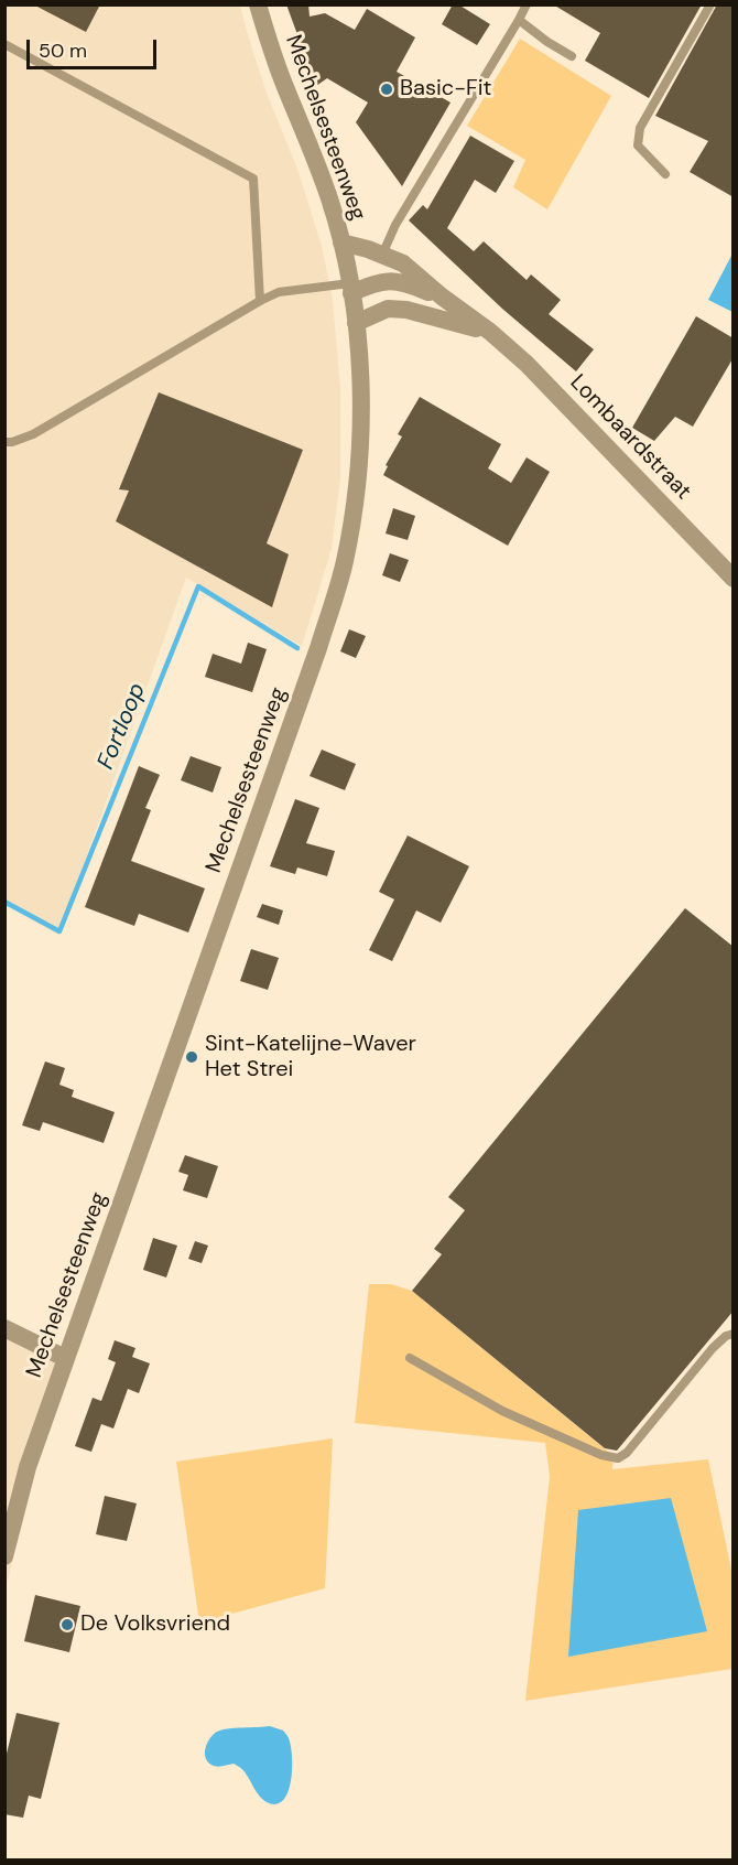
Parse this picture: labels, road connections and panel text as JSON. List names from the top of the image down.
{
  "streets": {
    "street": ["Mechelsesteenweg", "Lombaardstraat"]
  },
  "crossings": [
    ["Mechelsesteenweg", "Lombaardstraat"]
  ],
  "water": ["Fortloop"],
  "places": ["Basic-Fit", "Sint-Katelijne-Waver Het Strei", "De Volksvriend"],
  "scale_bar": "50 m"
}
